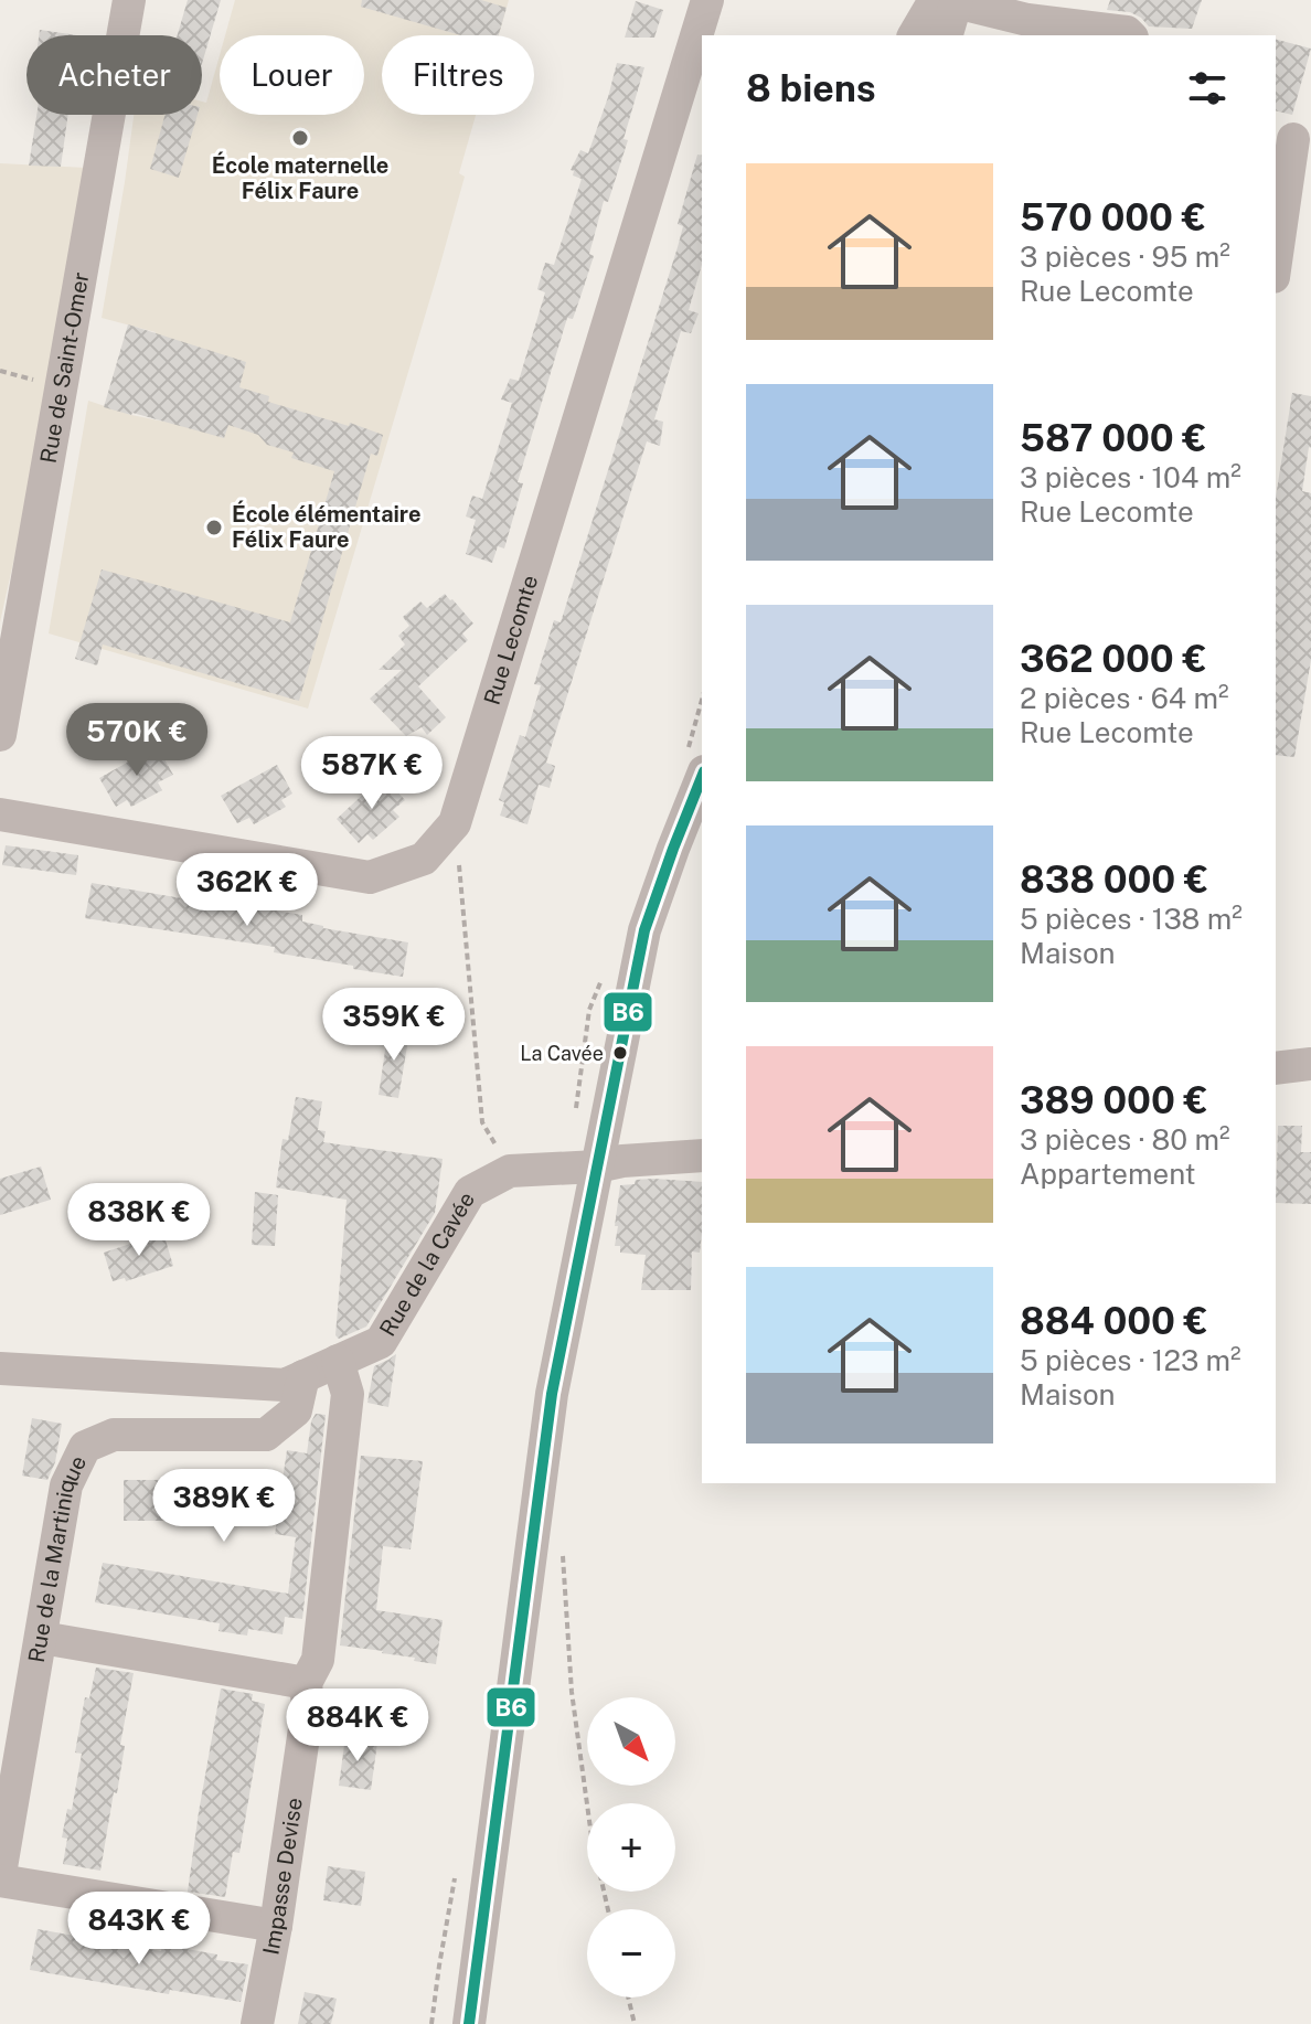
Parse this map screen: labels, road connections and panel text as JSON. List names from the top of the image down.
{
  "streets": {
    "street": [
      "Rue de Saint-Omer",
      "Rue Lecomte",
      "Rue de la Cavée",
      "Rue de la Martinique",
      "Impasse Devise"
    ]
  },
  "crossings": [
    ["Rue de la Cavée", "Rue de la Martinique"],
    ["Rue de la Cavée", "Impasse Devise"]
  ],
  "places": ["École maternelle Félix Faure", "École élémentaire Félix Faure", "La Cavée"],
  "lines": ["transit line B6"],
  "north": "bottom right",
  "page": {
    "chip": ["Acheter", "Louer", "Filtres"],
    "heading": "8 biens",
    "list": [
      {
        "name": "570 000 €",
        "note": "3 pièces · 95 m² · Rue Lecomte"
      },
      {
        "name": "587 000 €",
        "note": "3 pièces · 104 m² · Rue Lecomte"
      },
      {
        "name": "362 000 €",
        "note": "2 pièces · 64 m² · Rue Lecomte"
      },
      {
        "name": "838 000 €",
        "note": "5 pièces · 138 m² · Maison"
      },
      {
        "name": "389 000 €",
        "note": "3 pièces · 80 m² · Appartement"
      },
      {
        "name": "884 000 €",
        "note": "5 pièces · 123 m² · Maison"
      }
    ],
    "price": [
      "570K €",
      "587K €",
      "362K €",
      "359K €",
      "838K €",
      "389K €",
      "884K €",
      "843K €"
    ],
    "map_buttons": ["+", "−"]
  }
}
